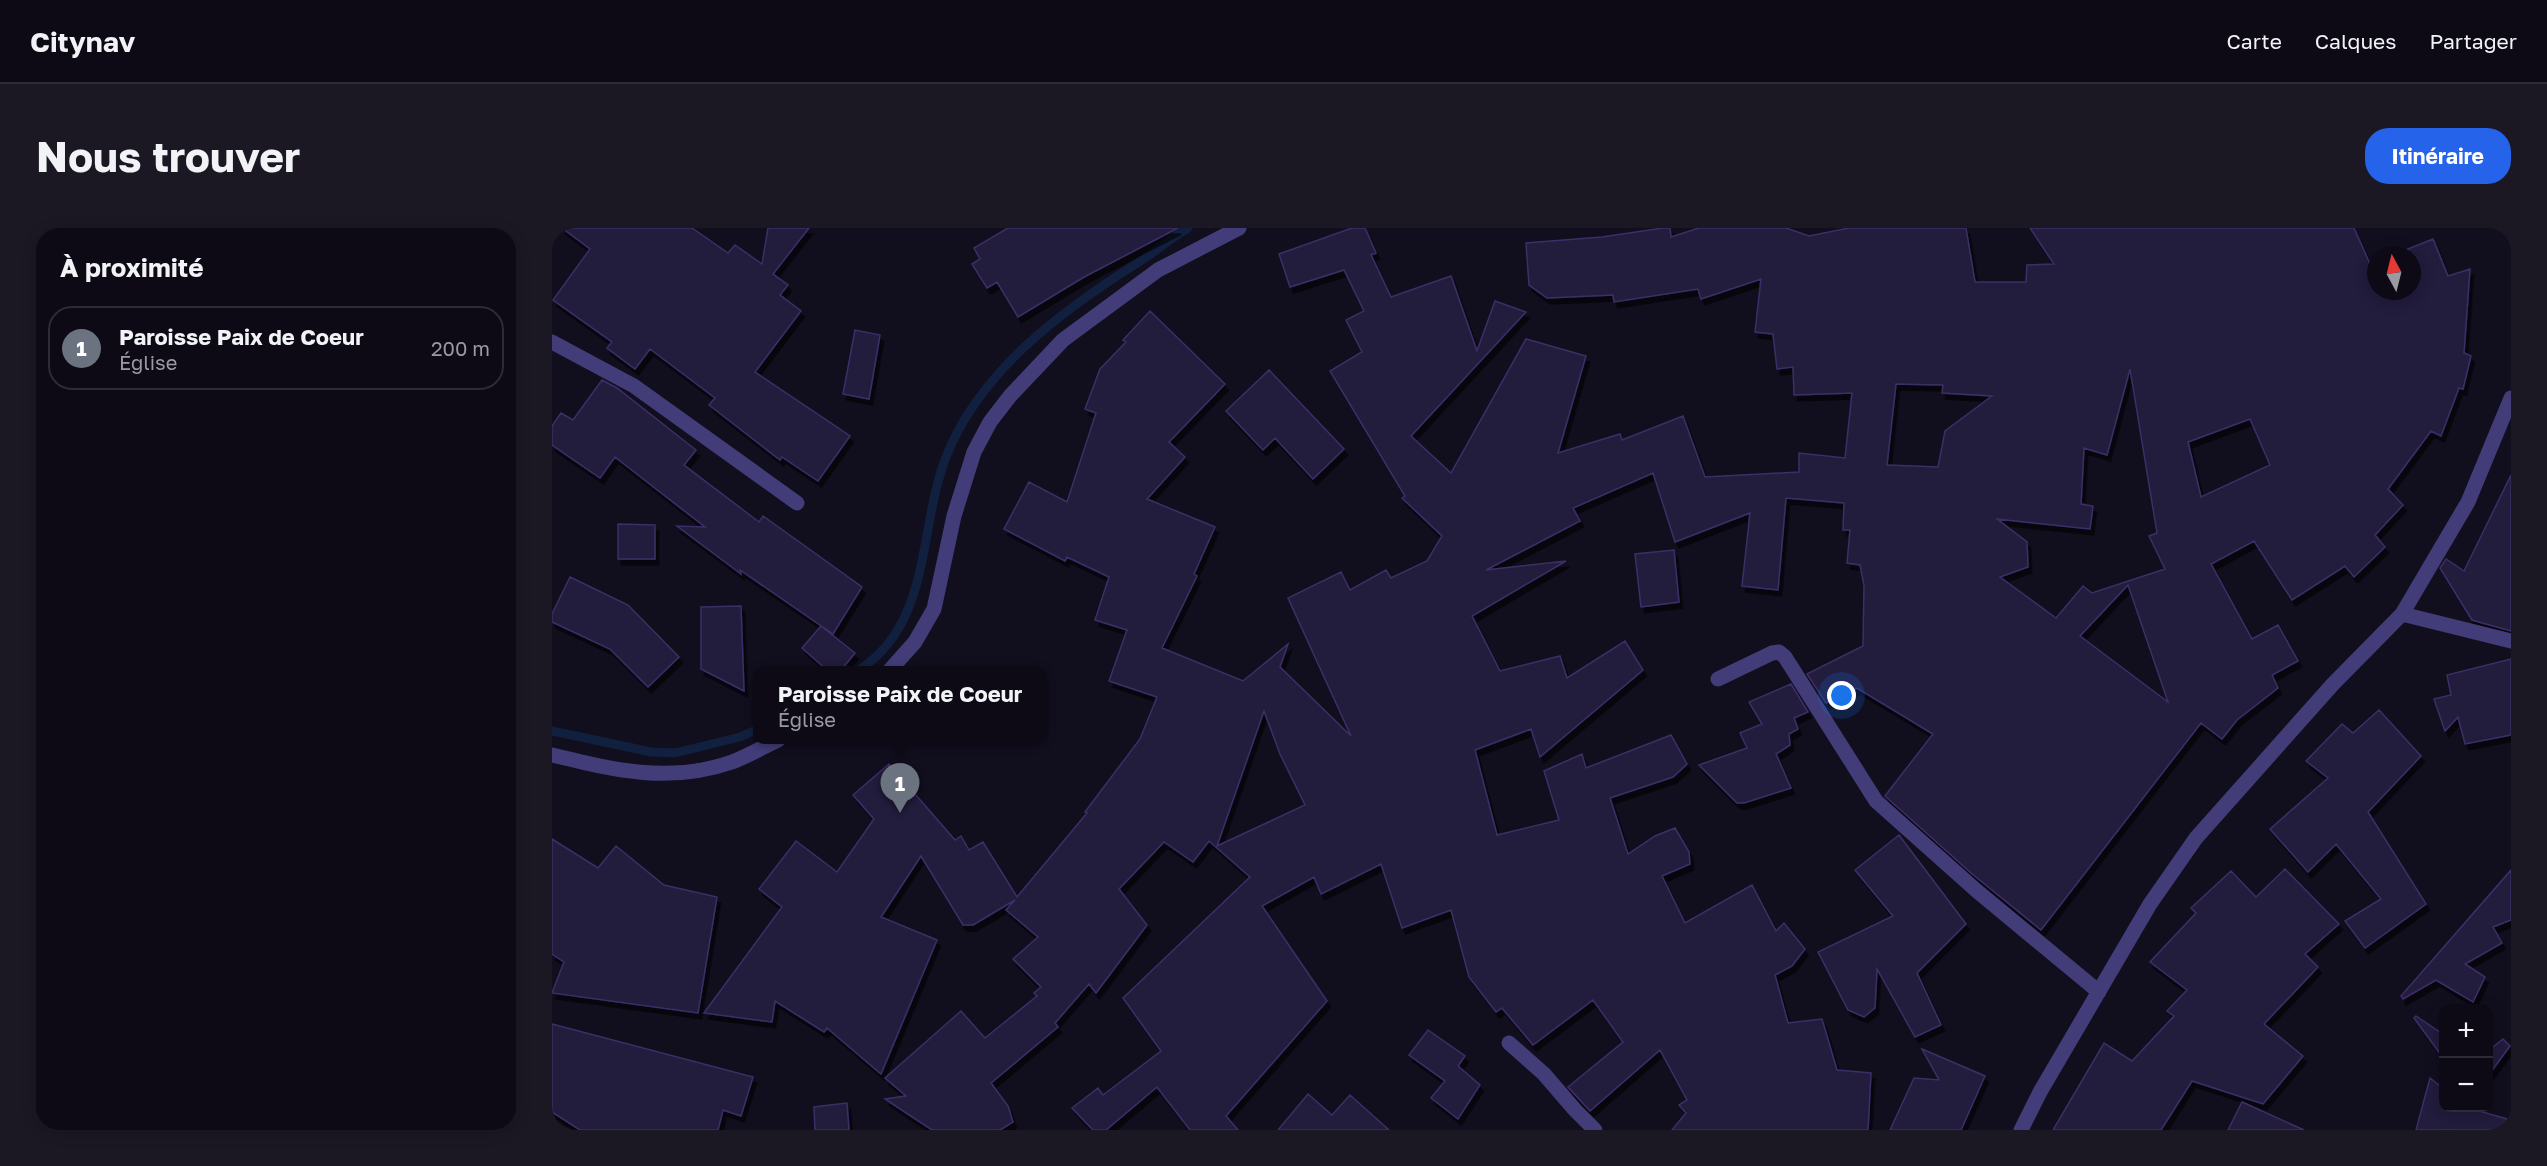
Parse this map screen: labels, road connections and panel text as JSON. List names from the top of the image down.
{
  "north": "top",
  "page": {
    "header": "Citynav",
    "nav": ["Carte", "Calques", "Partager"],
    "buttons": "Itinéraire",
    "title": "Nous trouver",
    "heading": "À proximité",
    "list": [
      {
        "mark": "1",
        "name": "Paroisse Paix de Coeur",
        "note": "Église",
        "value": "200 m"
      }
    ],
    "popup": ["Paroisse Paix de Coeur", "Église"],
    "pins": "1",
    "map_buttons": ["+", "−"]
  }
}
